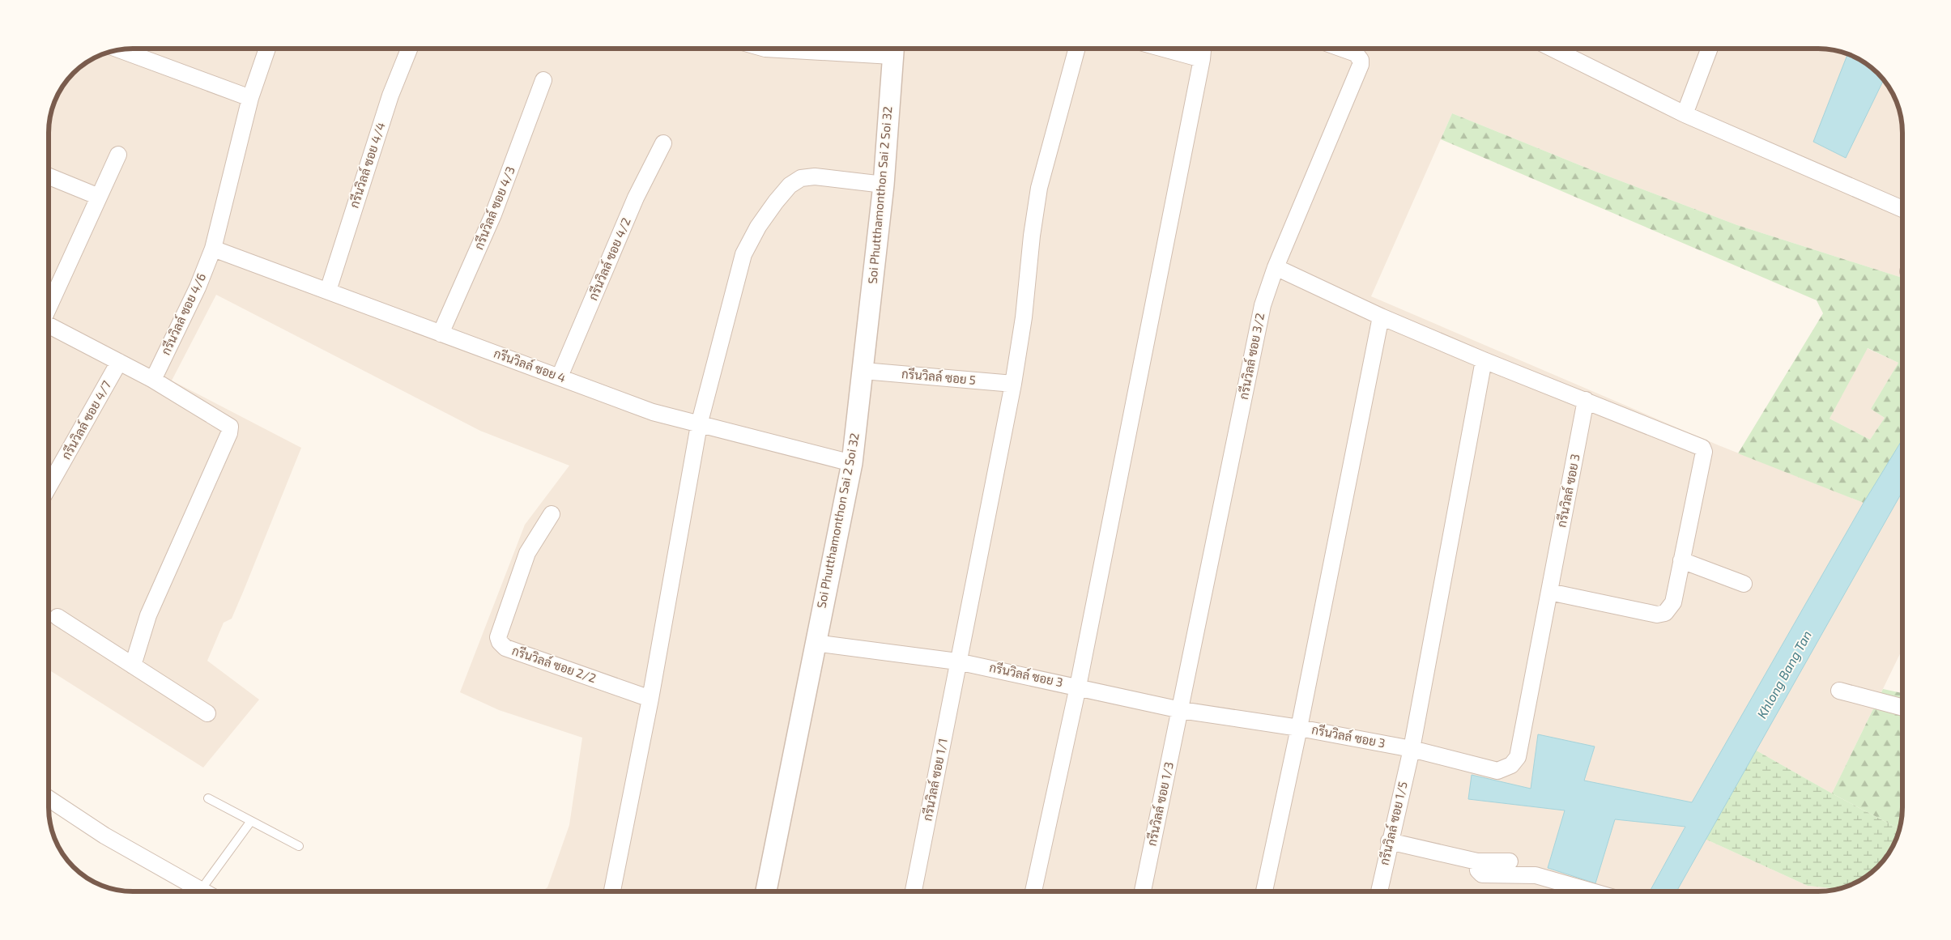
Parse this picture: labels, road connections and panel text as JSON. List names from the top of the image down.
{
  "streets": {
    "street": [
      "กรีนวิลล์ ซอย 4/4",
      "Soi Phutthamonthon Sai 2 Soi 32",
      "กรีนวิลล์ ซอย 4/3",
      "กรีนวิลล์ ซอย 4/2",
      "กรีนวิลล์ ซอย 4/6",
      "กรีนวิลล์ ซอย 3/2",
      "กรีนวิลล์ ซอย 4",
      "กรีนวิลล์ ซอย 5",
      "กรีนวิลล์ ซอย 4/7",
      "กรีนวิลล์ ซอย 3",
      "กรีนวิลล์ ซอย 2/2",
      "กรีนวิลล์ ซอย 1/1",
      "กรีนวิลล์ ซอย 1/3",
      "กรีนวิลล์ ซอย 1/5"
    ]
  },
  "crossings": [
    ["กรีนวิลล์ ซอย 4/4", "กรีนวิลล์ ซอย 4"],
    ["Soi Phutthamonthon Sai 2 Soi 32", "กรีนวิลล์ ซอย 4"],
    ["Soi Phutthamonthon Sai 2 Soi 32", "กรีนวิลล์ ซอย 5"],
    ["Soi Phutthamonthon Sai 2 Soi 32", "กรีนวิลล์ ซอย 3"],
    ["กรีนวิลล์ ซอย 4/3", "กรีนวิลล์ ซอย 4"],
    ["กรีนวิลล์ ซอย 4/2", "กรีนวิลล์ ซอย 4"],
    ["กรีนวิลล์ ซอย 4/6", "กรีนวิลล์ ซอย 4"],
    ["กรีนวิลล์ ซอย 3/2", "กรีนวิลล์ ซอย 3"],
    ["กรีนวิลล์ ซอย 3/2", "กรีนวิลล์ ซอย 1/3"],
    ["กรีนวิลล์ ซอย 5", "กรีนวิลล์ ซอย 1/1"],
    ["กรีนวิลล์ ซอย 3", "กรีนวิลล์ ซอย 1/1"],
    ["กรีนวิลล์ ซอย 3", "กรีนวิลล์ ซอย 1/3"],
    ["กรีนวิลล์ ซอย 3", "กรีนวิลล์ ซอย 1/5"]
  ],
  "water": ["Khlong Bang Tan"]
}
